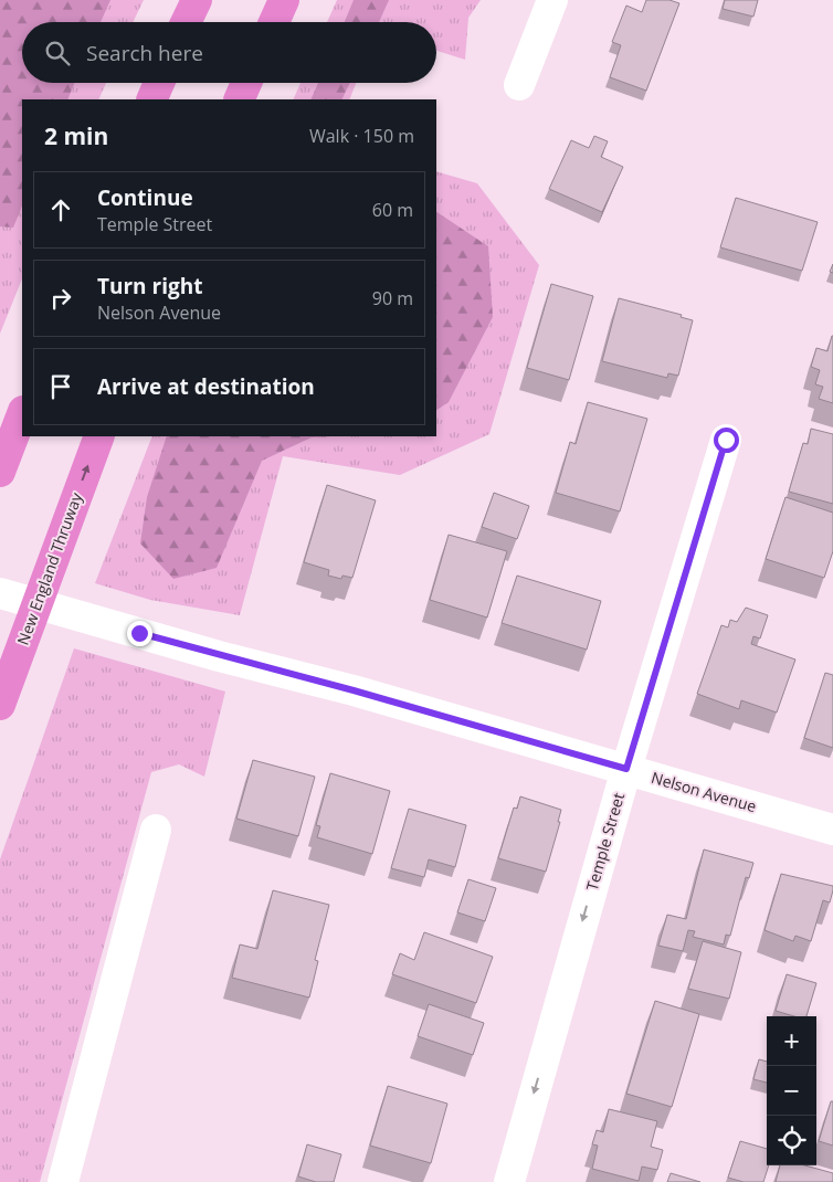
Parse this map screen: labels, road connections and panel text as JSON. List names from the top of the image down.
{
  "streets": {
    "highway": ["New England Thruway"],
    "street": ["Nelson Avenue", "Temple Street"]
  },
  "crossings": [
    ["Nelson Avenue", "Temple Street"]
  ],
  "one_way": ["New England Thruway", "Temple Street"],
  "page": {
    "search": "Search here",
    "heading": ["2 min", "Walk · 150 m"],
    "list": [
      ["Continue", "Temple Street", "60 m"],
      ["Turn right", "Nelson Avenue", "90 m"],
      "Arrive at destination"
    ],
    "map_buttons": ["+", "−"]
  }
}
